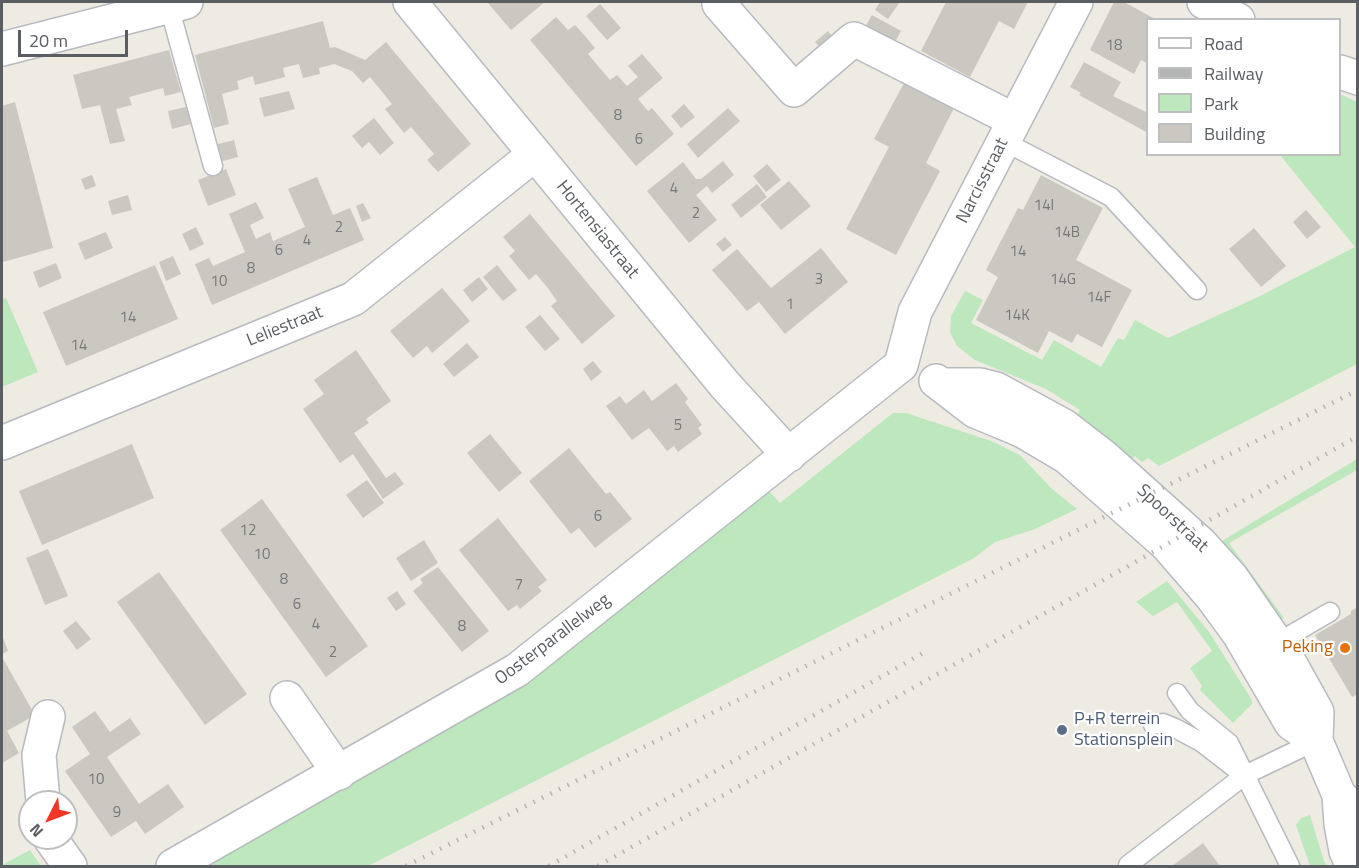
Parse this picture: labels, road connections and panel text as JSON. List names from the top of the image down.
{
  "streets": {
    "street": [
      "Narcisstraat",
      "Hortensiastraat",
      "Leliestraat",
      "Spoorstraat",
      "Oosterparallelweg"
    ]
  },
  "crossings": [
    ["Narcisstraat", "Spoorstraat"],
    ["Narcisstraat", "Oosterparallelweg"],
    ["Hortensiastraat", "Leliestraat"],
    ["Hortensiastraat", "Oosterparallelweg"],
    ["Spoorstraat", "Oosterparallelweg"]
  ],
  "places": ["Peking", "P+R terrein Stationsplein"],
  "house_numbers": [
    "18",
    "8",
    "6",
    "4",
    "14I",
    "2",
    "2",
    "14B",
    "4",
    "6",
    "14",
    "8",
    "3",
    "14G",
    "10",
    "14F",
    "1",
    "14K",
    "14",
    "14",
    "5",
    "6",
    "12",
    "10",
    "8",
    "7",
    "6",
    "4",
    "8",
    "2",
    "10",
    "9"
  ],
  "legend": [
    "Road",
    "Railway",
    "Park",
    "Building"
  ],
  "scale_bar": "20 m",
  "north": "bottom left"
}
